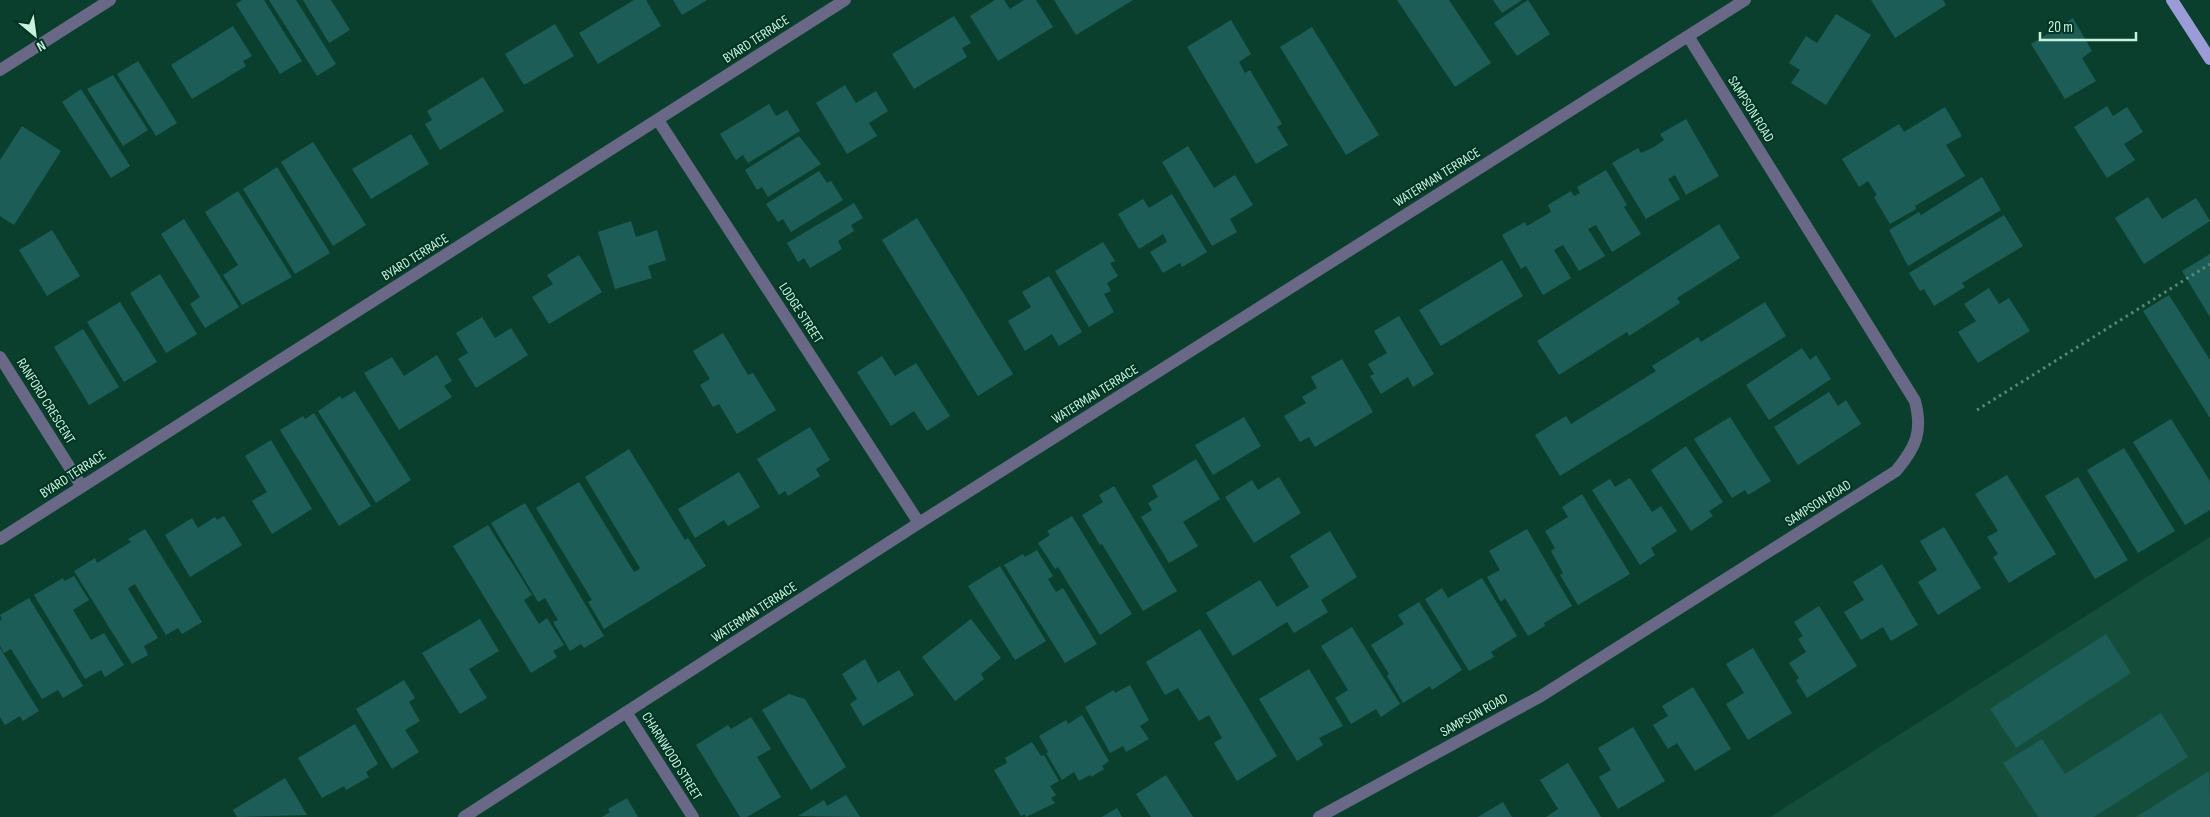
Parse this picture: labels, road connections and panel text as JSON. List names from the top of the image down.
{
  "streets": {
    "street": [
      "BYARD TERRACE",
      "SAMPSON ROAD",
      "WATERMAN TERRACE",
      "LODGE STREET",
      "RANFORD CRESCENT",
      "CHARNWOOD STREET"
    ]
  },
  "crossings": [
    ["BYARD TERRACE", "LODGE STREET"],
    ["BYARD TERRACE", "RANFORD CRESCENT"],
    ["SAMPSON ROAD", "WATERMAN TERRACE"],
    ["WATERMAN TERRACE", "LODGE STREET"],
    ["WATERMAN TERRACE", "CHARNWOOD STREET"]
  ],
  "scale_bar": "20 m",
  "north": "bottom right"
}
